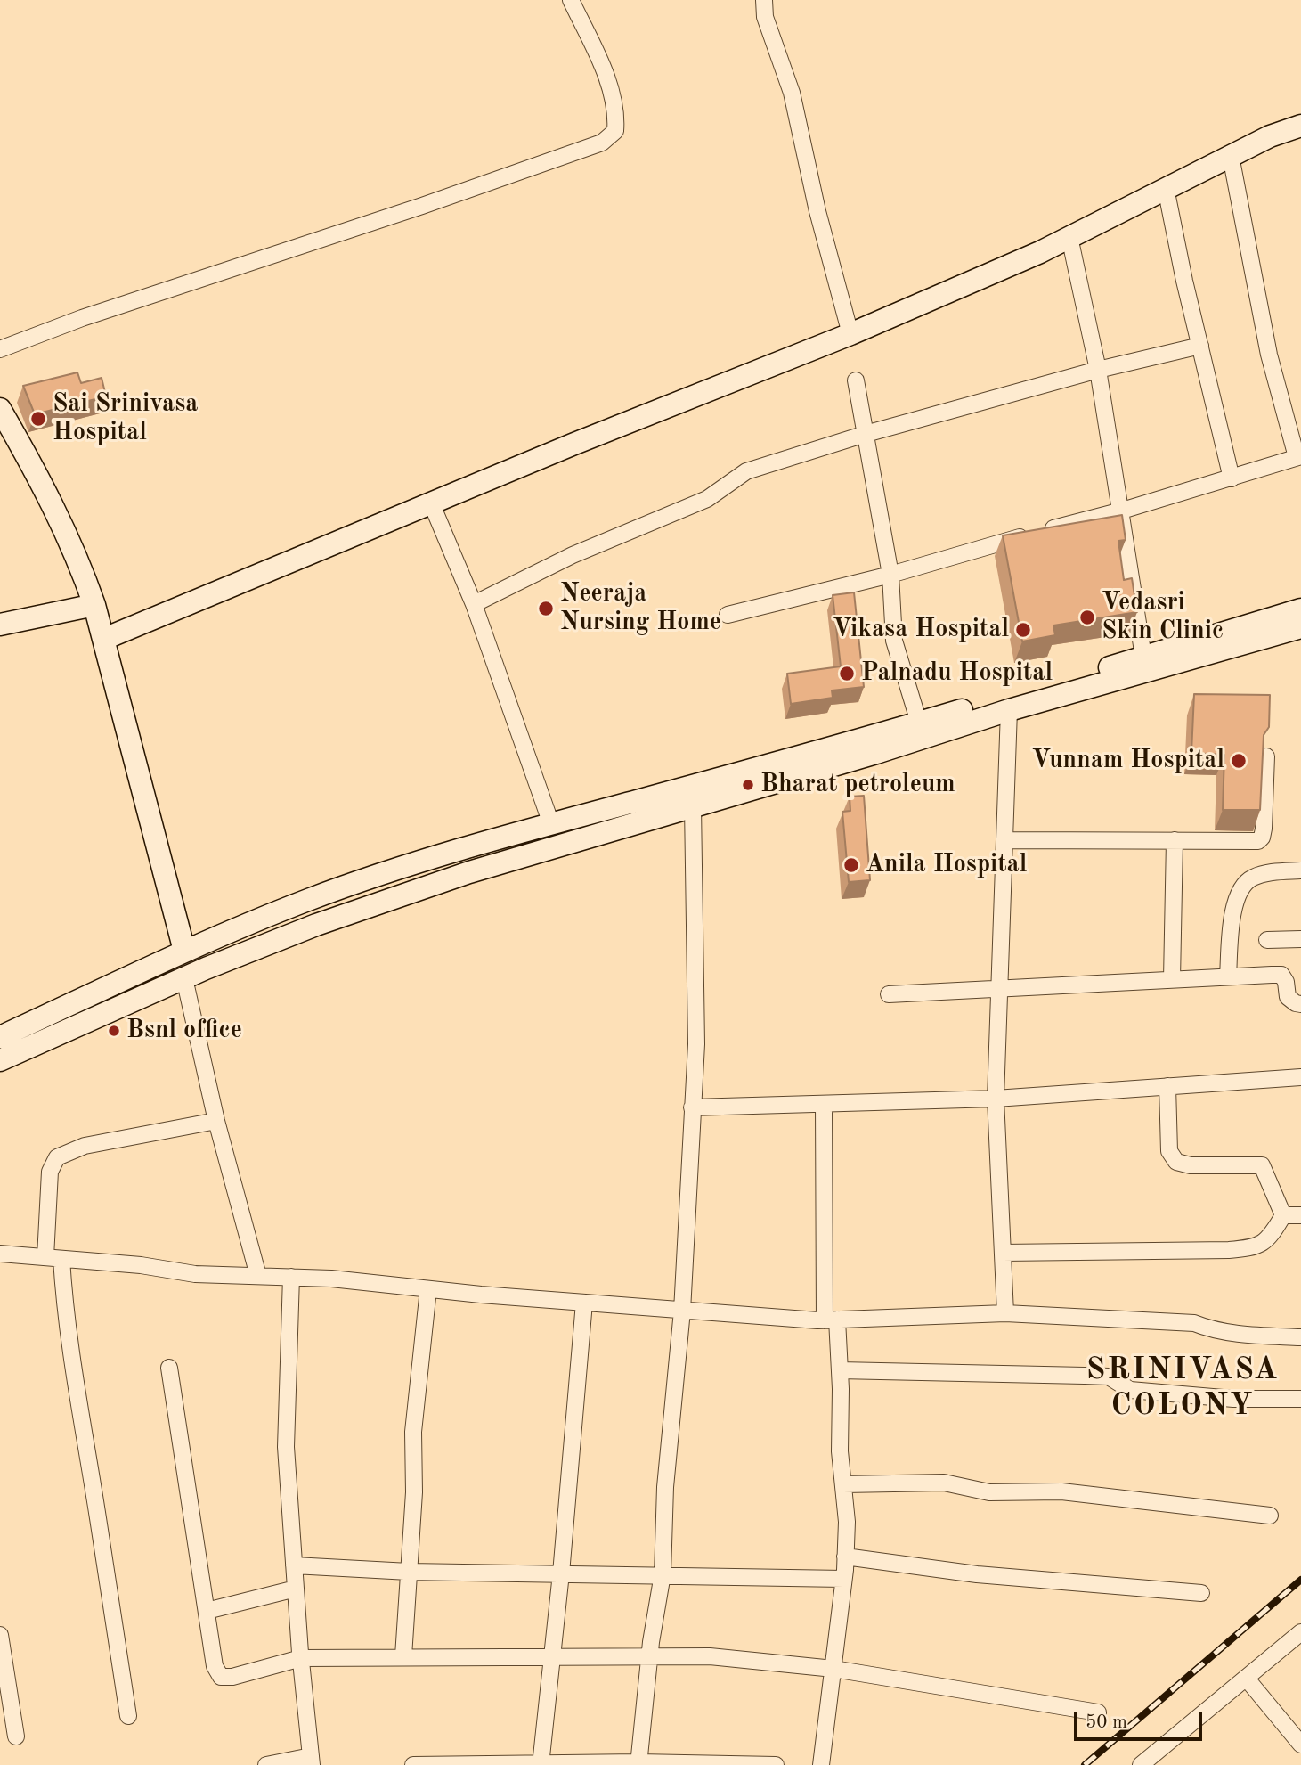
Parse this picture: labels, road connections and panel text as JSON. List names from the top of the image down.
{
  "districts": ["SRINIVASA COLONY"],
  "places": [
    "Sai Srinivasa Hospital",
    "Neeraja Nursing Home",
    "Vedasri Skin Clinic",
    "Vikasa Hospital",
    "Palnadu Hospital",
    "Vunnam Hospital",
    "Bharat petroleum",
    "Anila Hospital",
    "Bsnl office"
  ],
  "scale_bar": "50 m"
}
